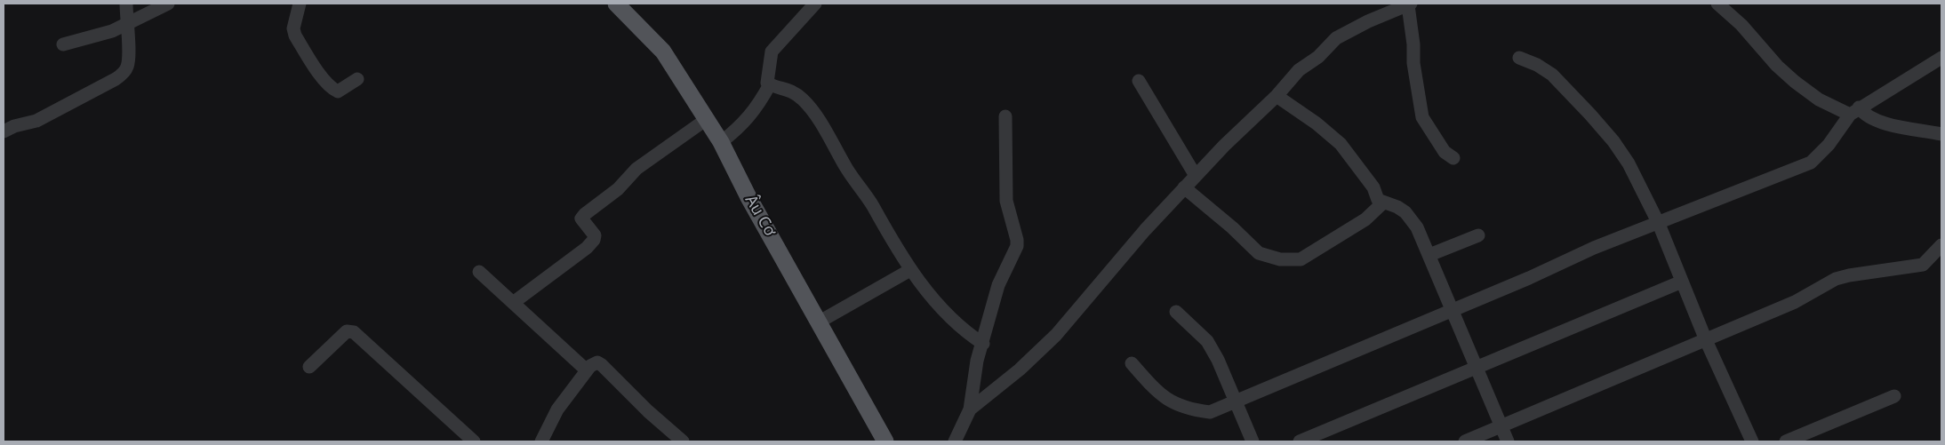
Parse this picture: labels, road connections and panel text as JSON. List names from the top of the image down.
{
  "streets": {
    "main road": ["Âu Cơ"]
  }
}
